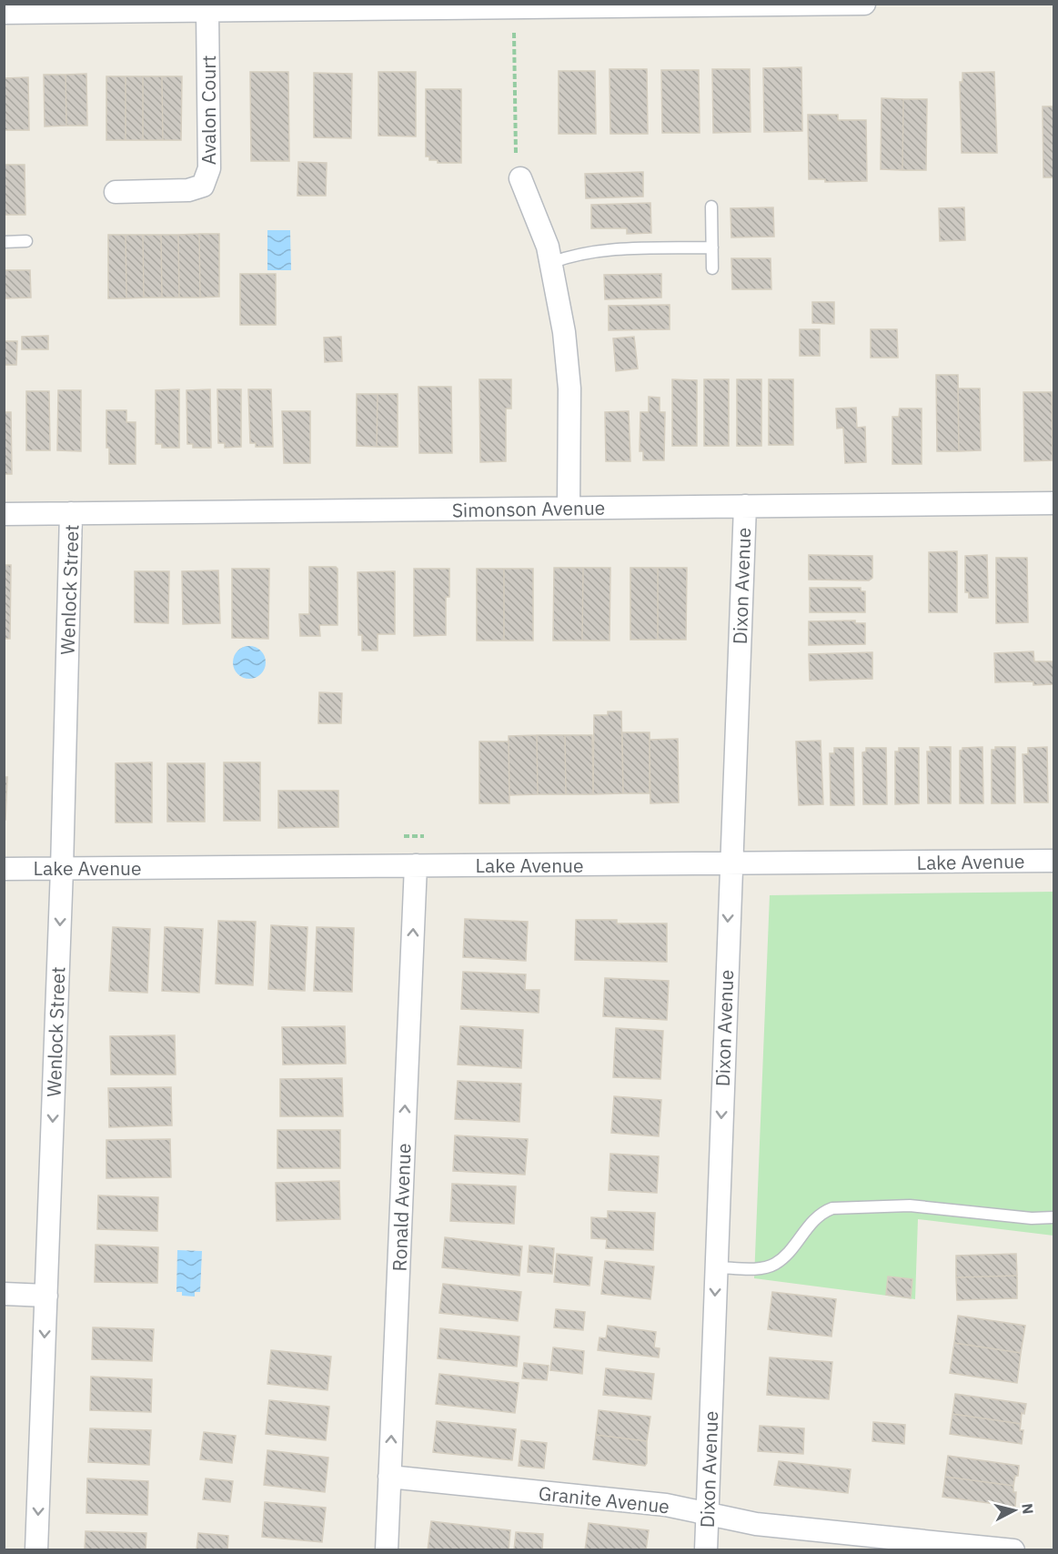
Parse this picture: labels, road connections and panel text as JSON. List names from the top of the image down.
{
  "streets": {
    "street": [
      "Avalon Court",
      "Simonson Avenue",
      "Dixon Avenue",
      "Wenlock Street",
      "Lake Avenue",
      "Ronald Avenue",
      "Granite Avenue"
    ]
  },
  "crossings": [
    ["Simonson Avenue", "Dixon Avenue"],
    ["Simonson Avenue", "Wenlock Street"],
    ["Dixon Avenue", "Lake Avenue"],
    ["Dixon Avenue", "Granite Avenue"],
    ["Wenlock Street", "Lake Avenue"],
    ["Lake Avenue", "Ronald Avenue"],
    ["Ronald Avenue", "Granite Avenue"]
  ],
  "one_way": ["Dixon Avenue", "Wenlock Street", "Ronald Avenue"],
  "north": "right"
}
